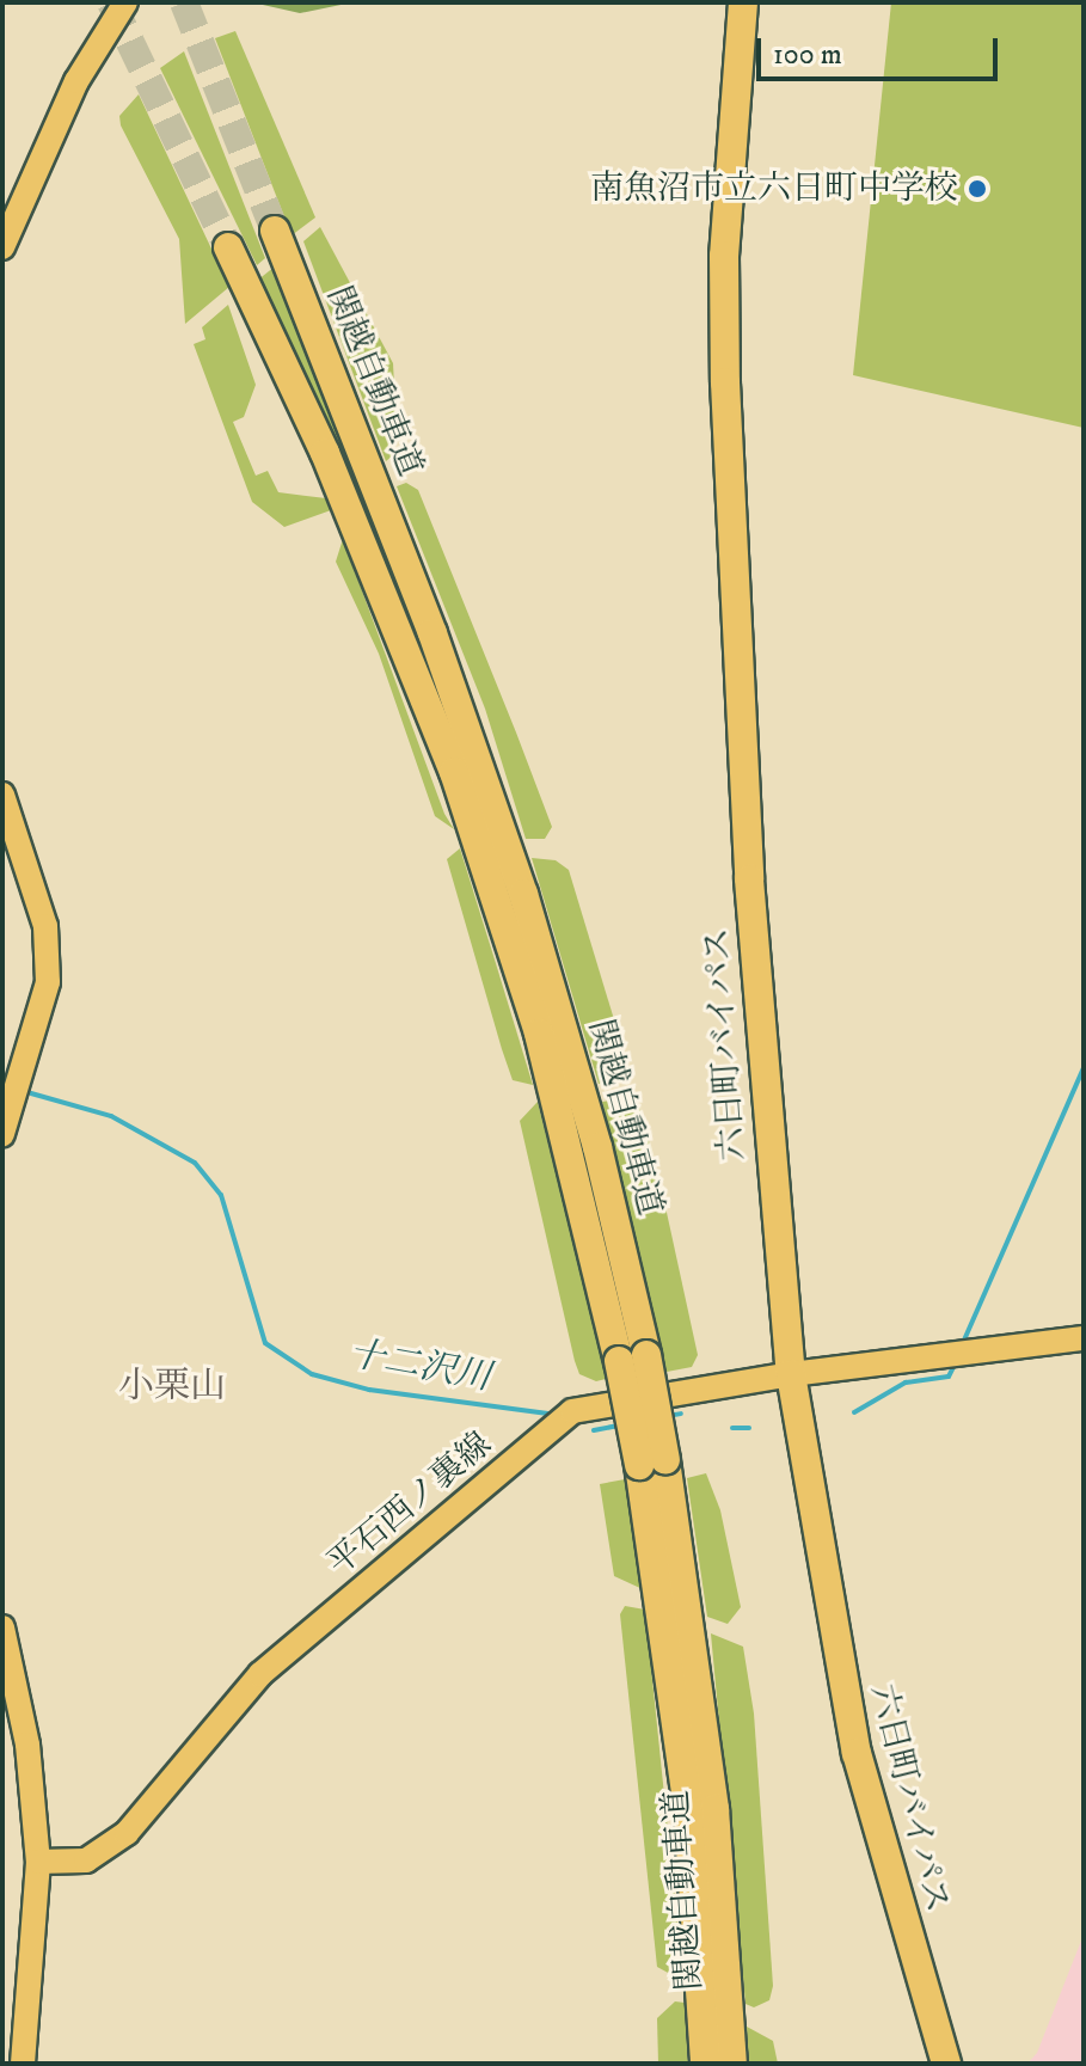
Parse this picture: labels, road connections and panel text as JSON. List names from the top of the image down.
{
  "streets": {
    "highway": ["関越自動車道", "六日町バイパス"],
    "main road": ["平石西ノ裏線"]
  },
  "crossings": [
    ["六日町バイパス", "平石西ノ裏線"]
  ],
  "districts": ["小栗山"],
  "water": ["十二沢川"],
  "places": ["南魚沼市立六日町中学校"],
  "scale_bar": "100 m"
}
